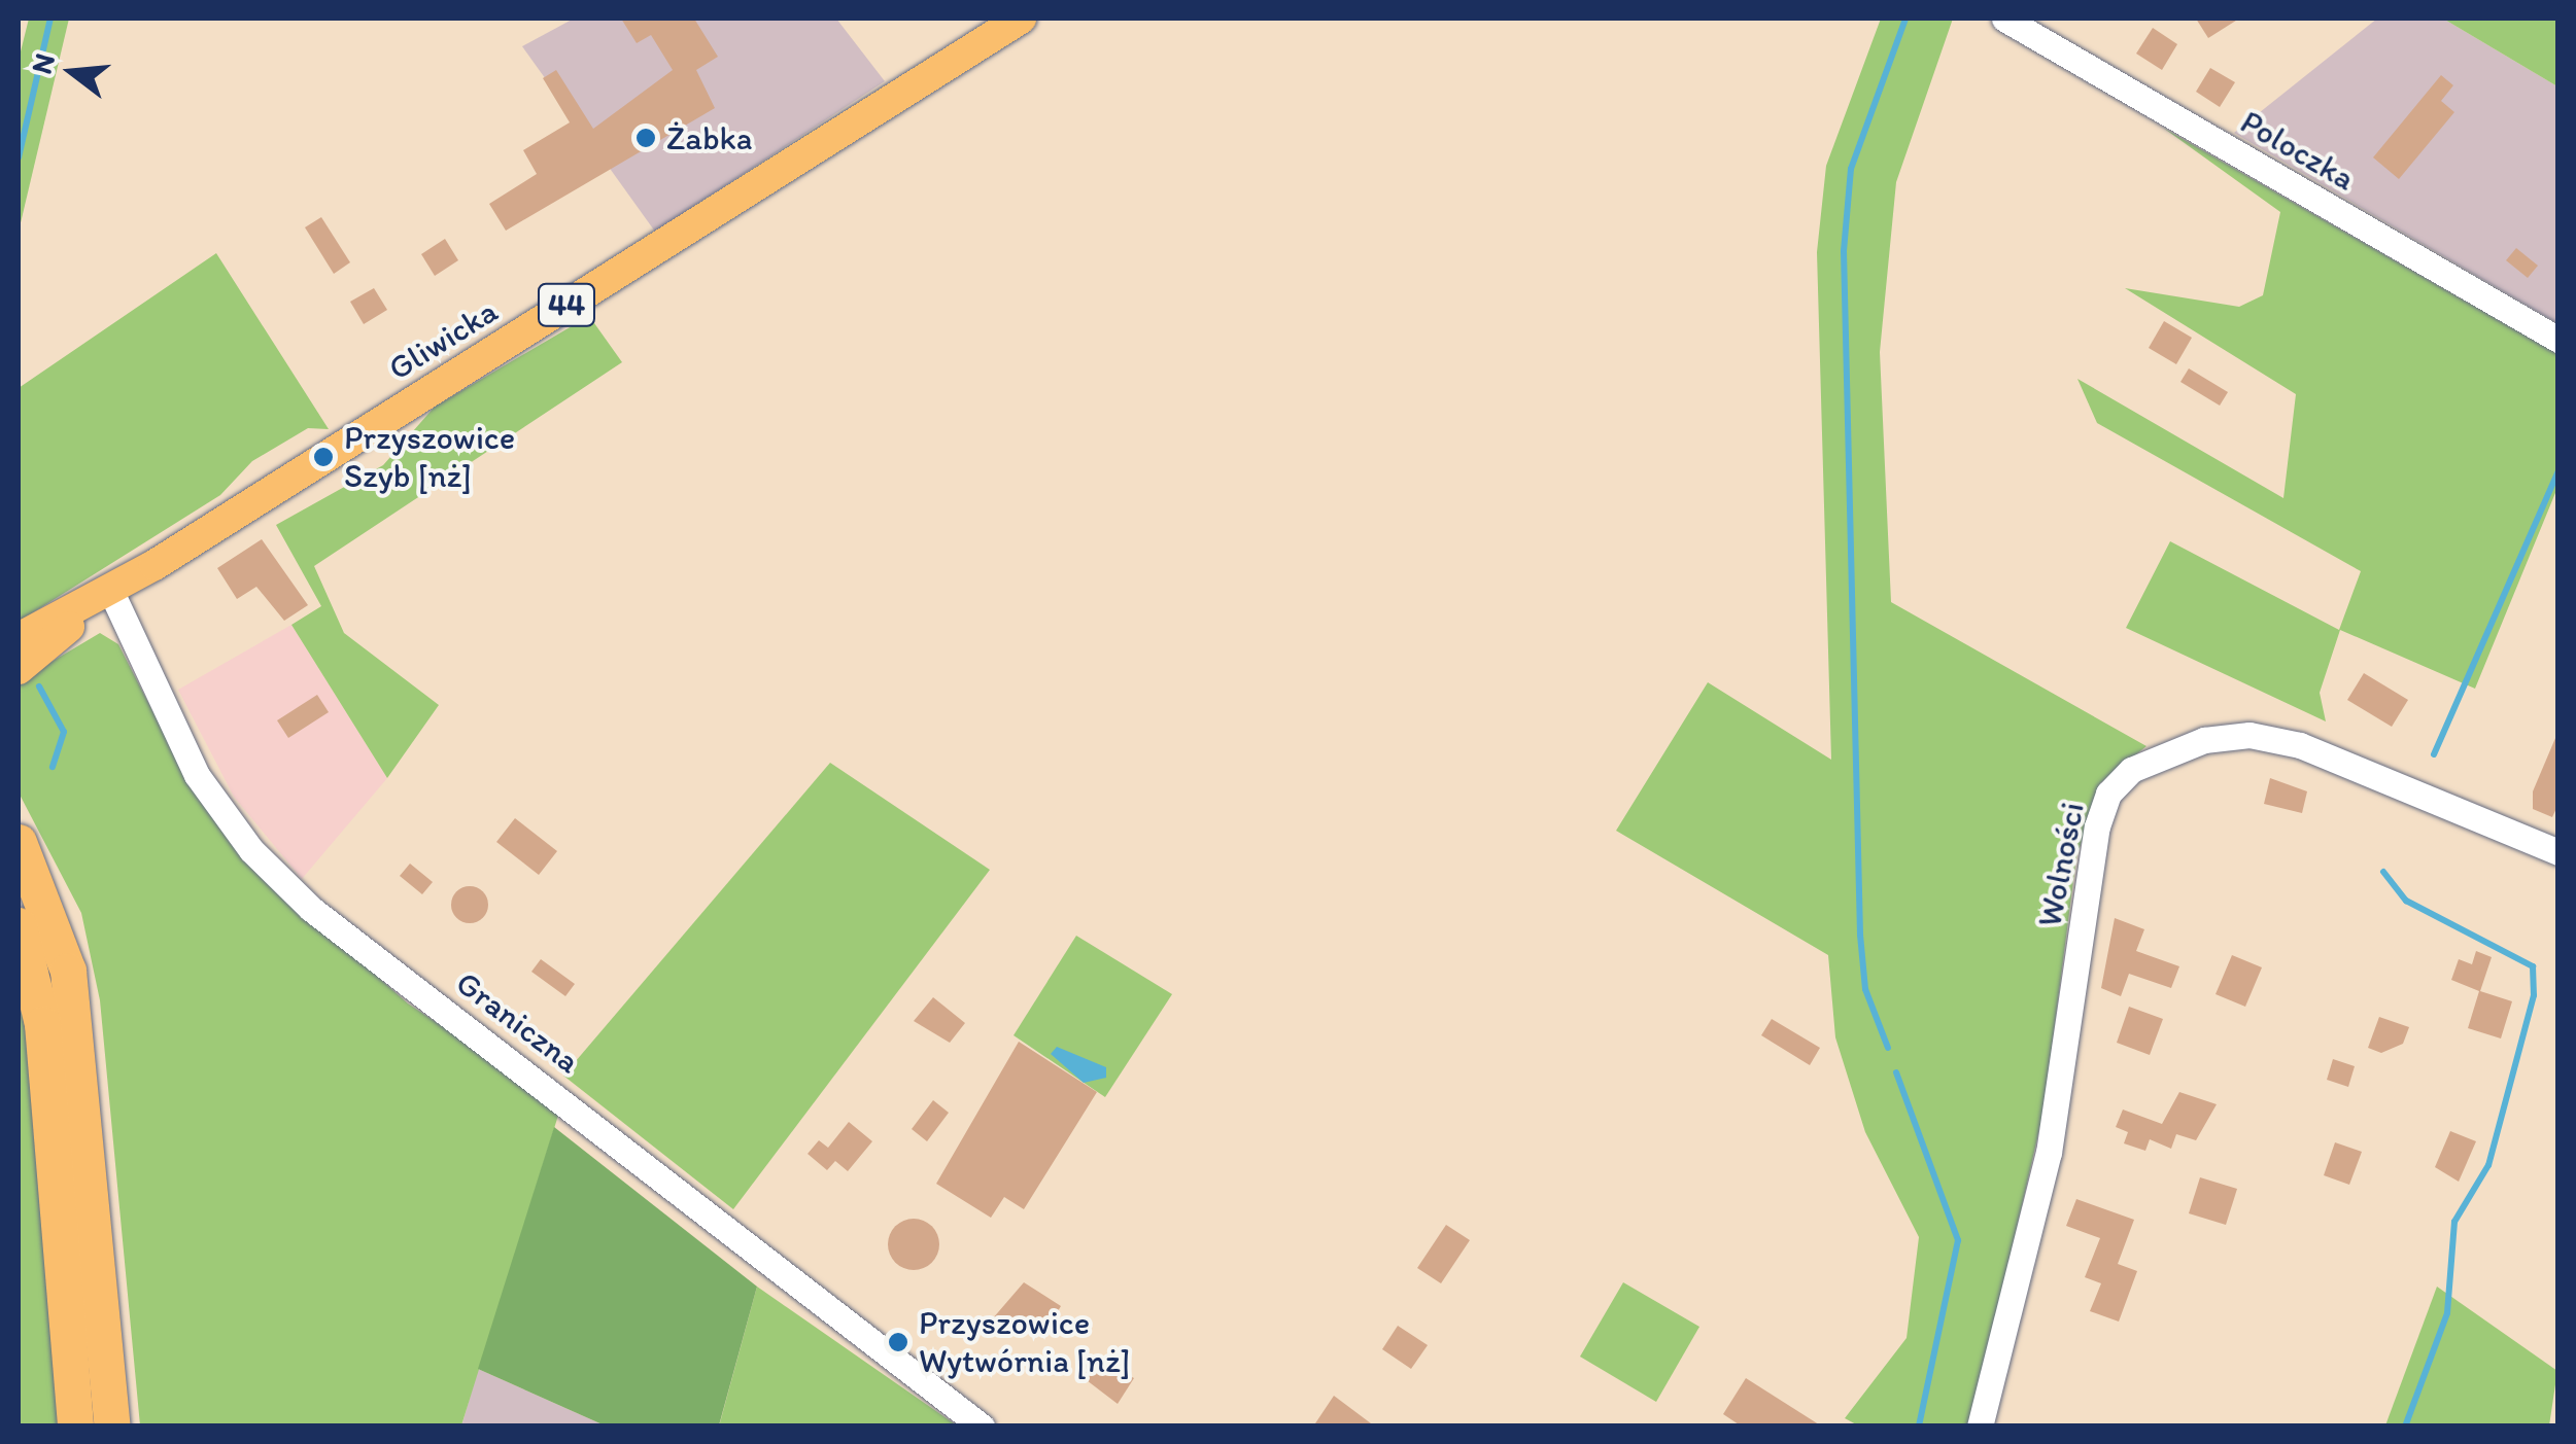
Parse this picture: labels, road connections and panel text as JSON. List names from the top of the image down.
{
  "streets": {
    "main road": ["44", "Gliwicka"],
    "street": ["Poloczka", "Wolności", "Graniczna"]
  },
  "crossings": [
    ["44", "Gliwicka"],
    ["44", "Graniczna"],
    ["Gliwicka", "Graniczna"]
  ],
  "places": ["Żabka", "Przyszowice Szyb [nż]", "Przyszowice Wytwórnia [nż]"],
  "north": "left"
}
